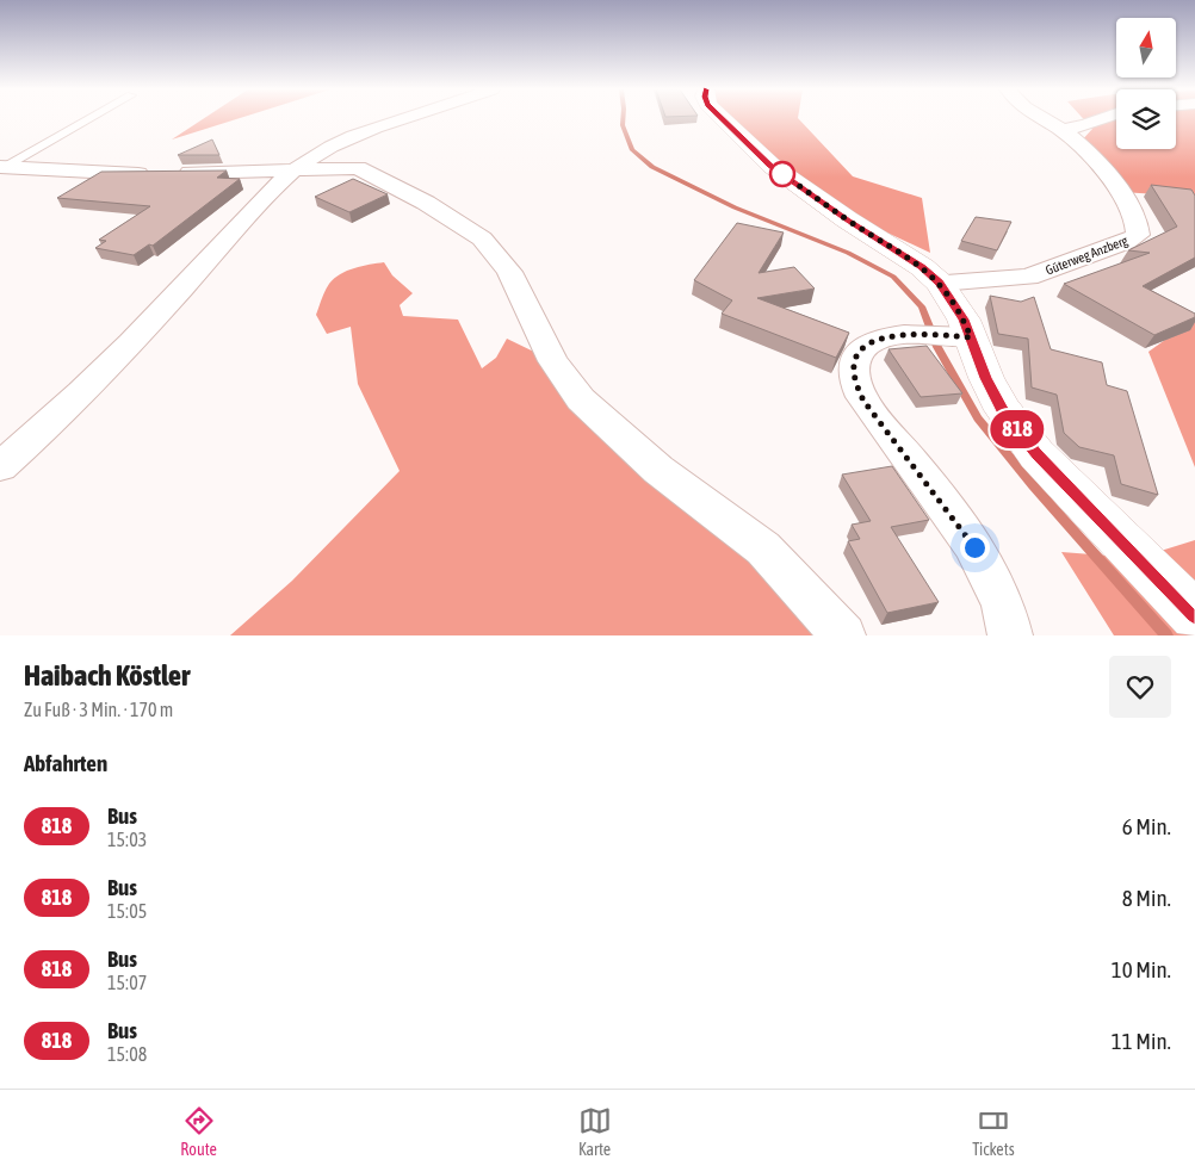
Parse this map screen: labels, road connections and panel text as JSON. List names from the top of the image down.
{
  "streets": {
    "street": ["Güterweg Anzberg"]
  },
  "lines": ["bus line 818"],
  "north": "top",
  "page": {
    "on_map": "818",
    "heading": [
      ["Haibach Köstler", "Zu Fuß · 3 Min. · 170 m"],
      "Abfahrten"
    ],
    "list": [
      {
        "mark": "818",
        "name": "Bus",
        "note": "15:03",
        "value": "6 Min."
      },
      {
        "mark": "818",
        "name": "Bus",
        "note": "15:05",
        "value": "8 Min."
      },
      {
        "mark": "818",
        "name": "Bus",
        "note": "15:07",
        "value": "10 Min."
      },
      {
        "mark": "818",
        "name": "Bus",
        "note": "15:08",
        "value": "11 Min."
      }
    ],
    "tabs": ["Route", "Karte", "Tickets"]
  }
}
